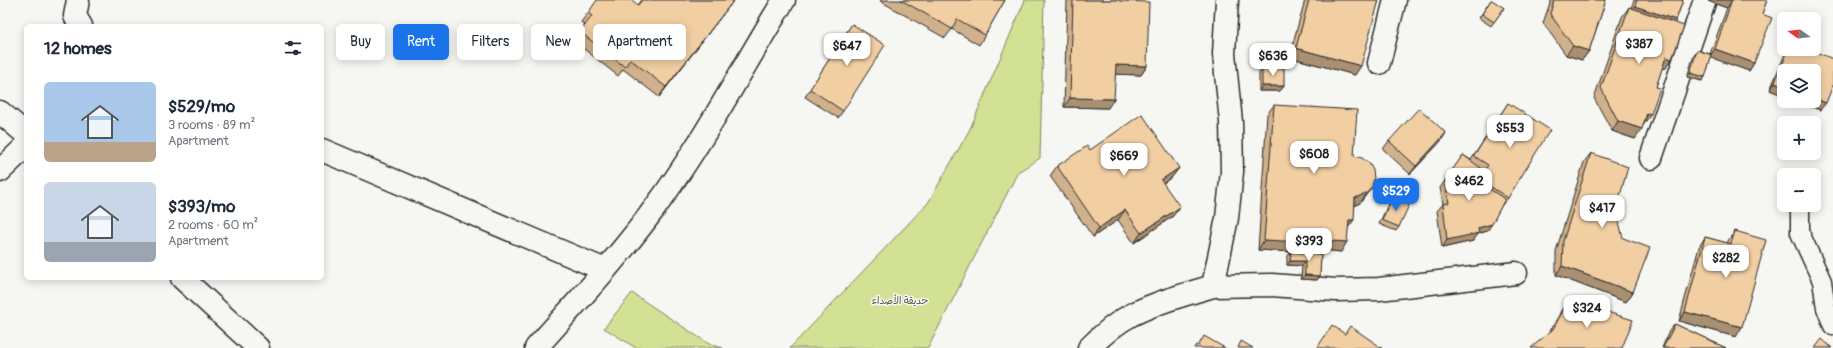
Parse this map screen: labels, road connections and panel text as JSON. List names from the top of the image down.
{
  "parks": ["حديقة الأصداء"],
  "north": "left",
  "page": {
    "map_buttons": ["+", "−"],
    "chip": [
      "Buy",
      "Rent",
      "Filters",
      "New",
      "Apartment"
    ],
    "heading": "12 homes",
    "price": [
      "$387",
      "$647",
      "$636",
      "$553",
      "$608",
      "$669",
      "$462",
      "$529",
      "$417",
      "$393",
      "$282",
      "$324"
    ],
    "list": [
      {
        "name": "$529/mo",
        "note": "3 rooms · 89 m² · Apartment"
      },
      {
        "name": "$393/mo",
        "note": "2 rooms · 60 m² · Apartment"
      }
    ]
  }
}
